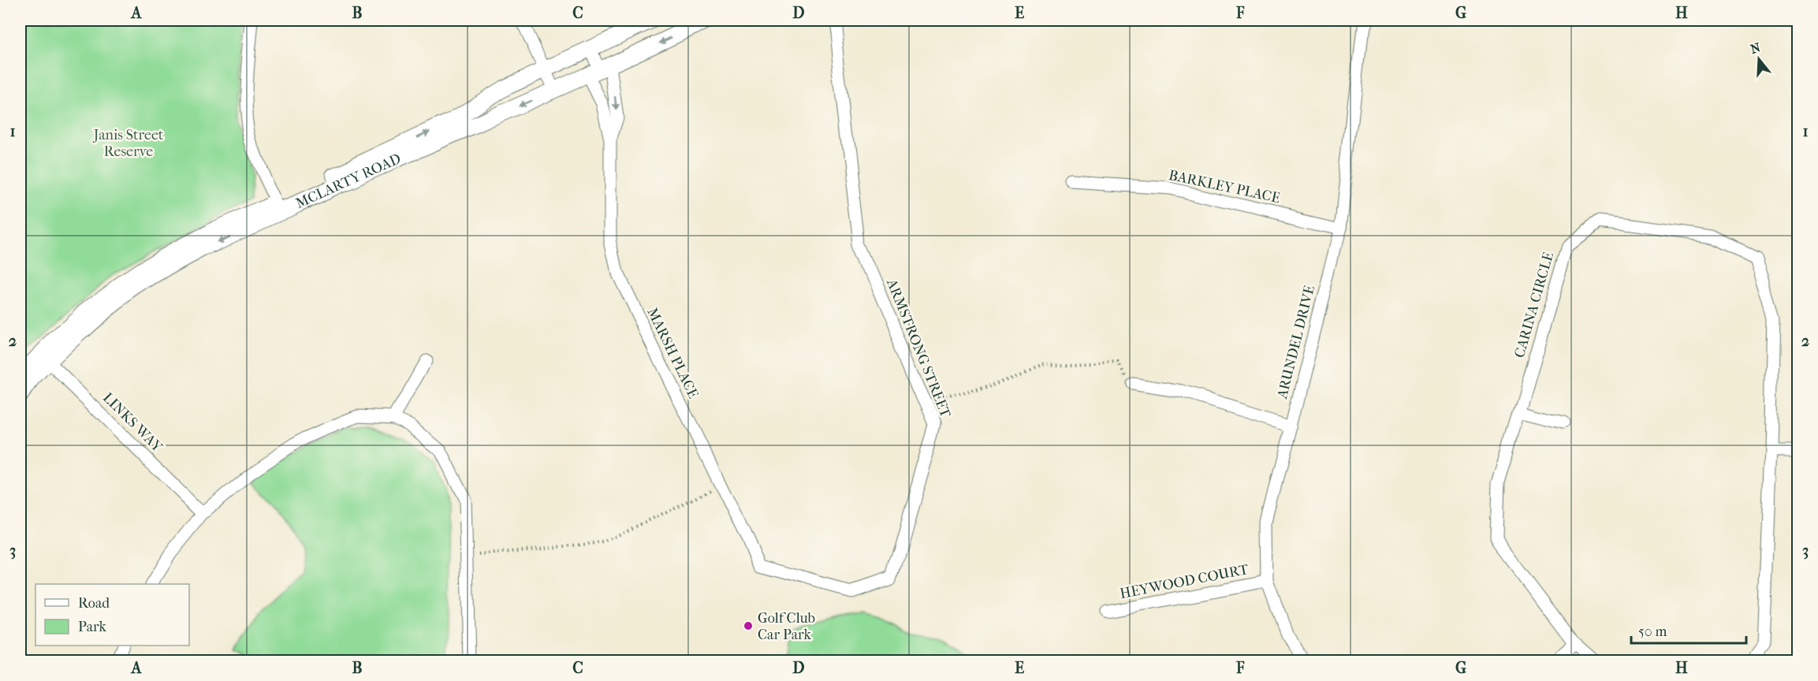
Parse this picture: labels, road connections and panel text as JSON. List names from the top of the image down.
{
  "streets": {
    "street": [
      "MCLARTY ROAD",
      "BARKLEY PLACE",
      "CARINA CIRCLE",
      "ARUNDEL DRIVE",
      "ARMSTRONG STREET",
      "MARSH PLACE",
      "LINKS WAY",
      "HEYWOOD COURT"
    ]
  },
  "crossings": [
    ["MCLARTY ROAD", "MARSH PLACE"],
    ["MCLARTY ROAD", "LINKS WAY"],
    ["BARKLEY PLACE", "ARUNDEL DRIVE"],
    ["ARUNDEL DRIVE", "HEYWOOD COURT"],
    ["ARMSTRONG STREET", "MARSH PLACE"]
  ],
  "parks": ["Janis Street Reserve"],
  "places": ["Golf Club Car Park"],
  "legend": ["Road", "Park"],
  "scale_bar": "50 m",
  "north": "top",
  "grid": {
    "columns": [
      "A",
      "B",
      "C",
      "D",
      "E",
      "F",
      "G",
      "H"
    ],
    "rows": ["1", "2", "3"]
  }
}
